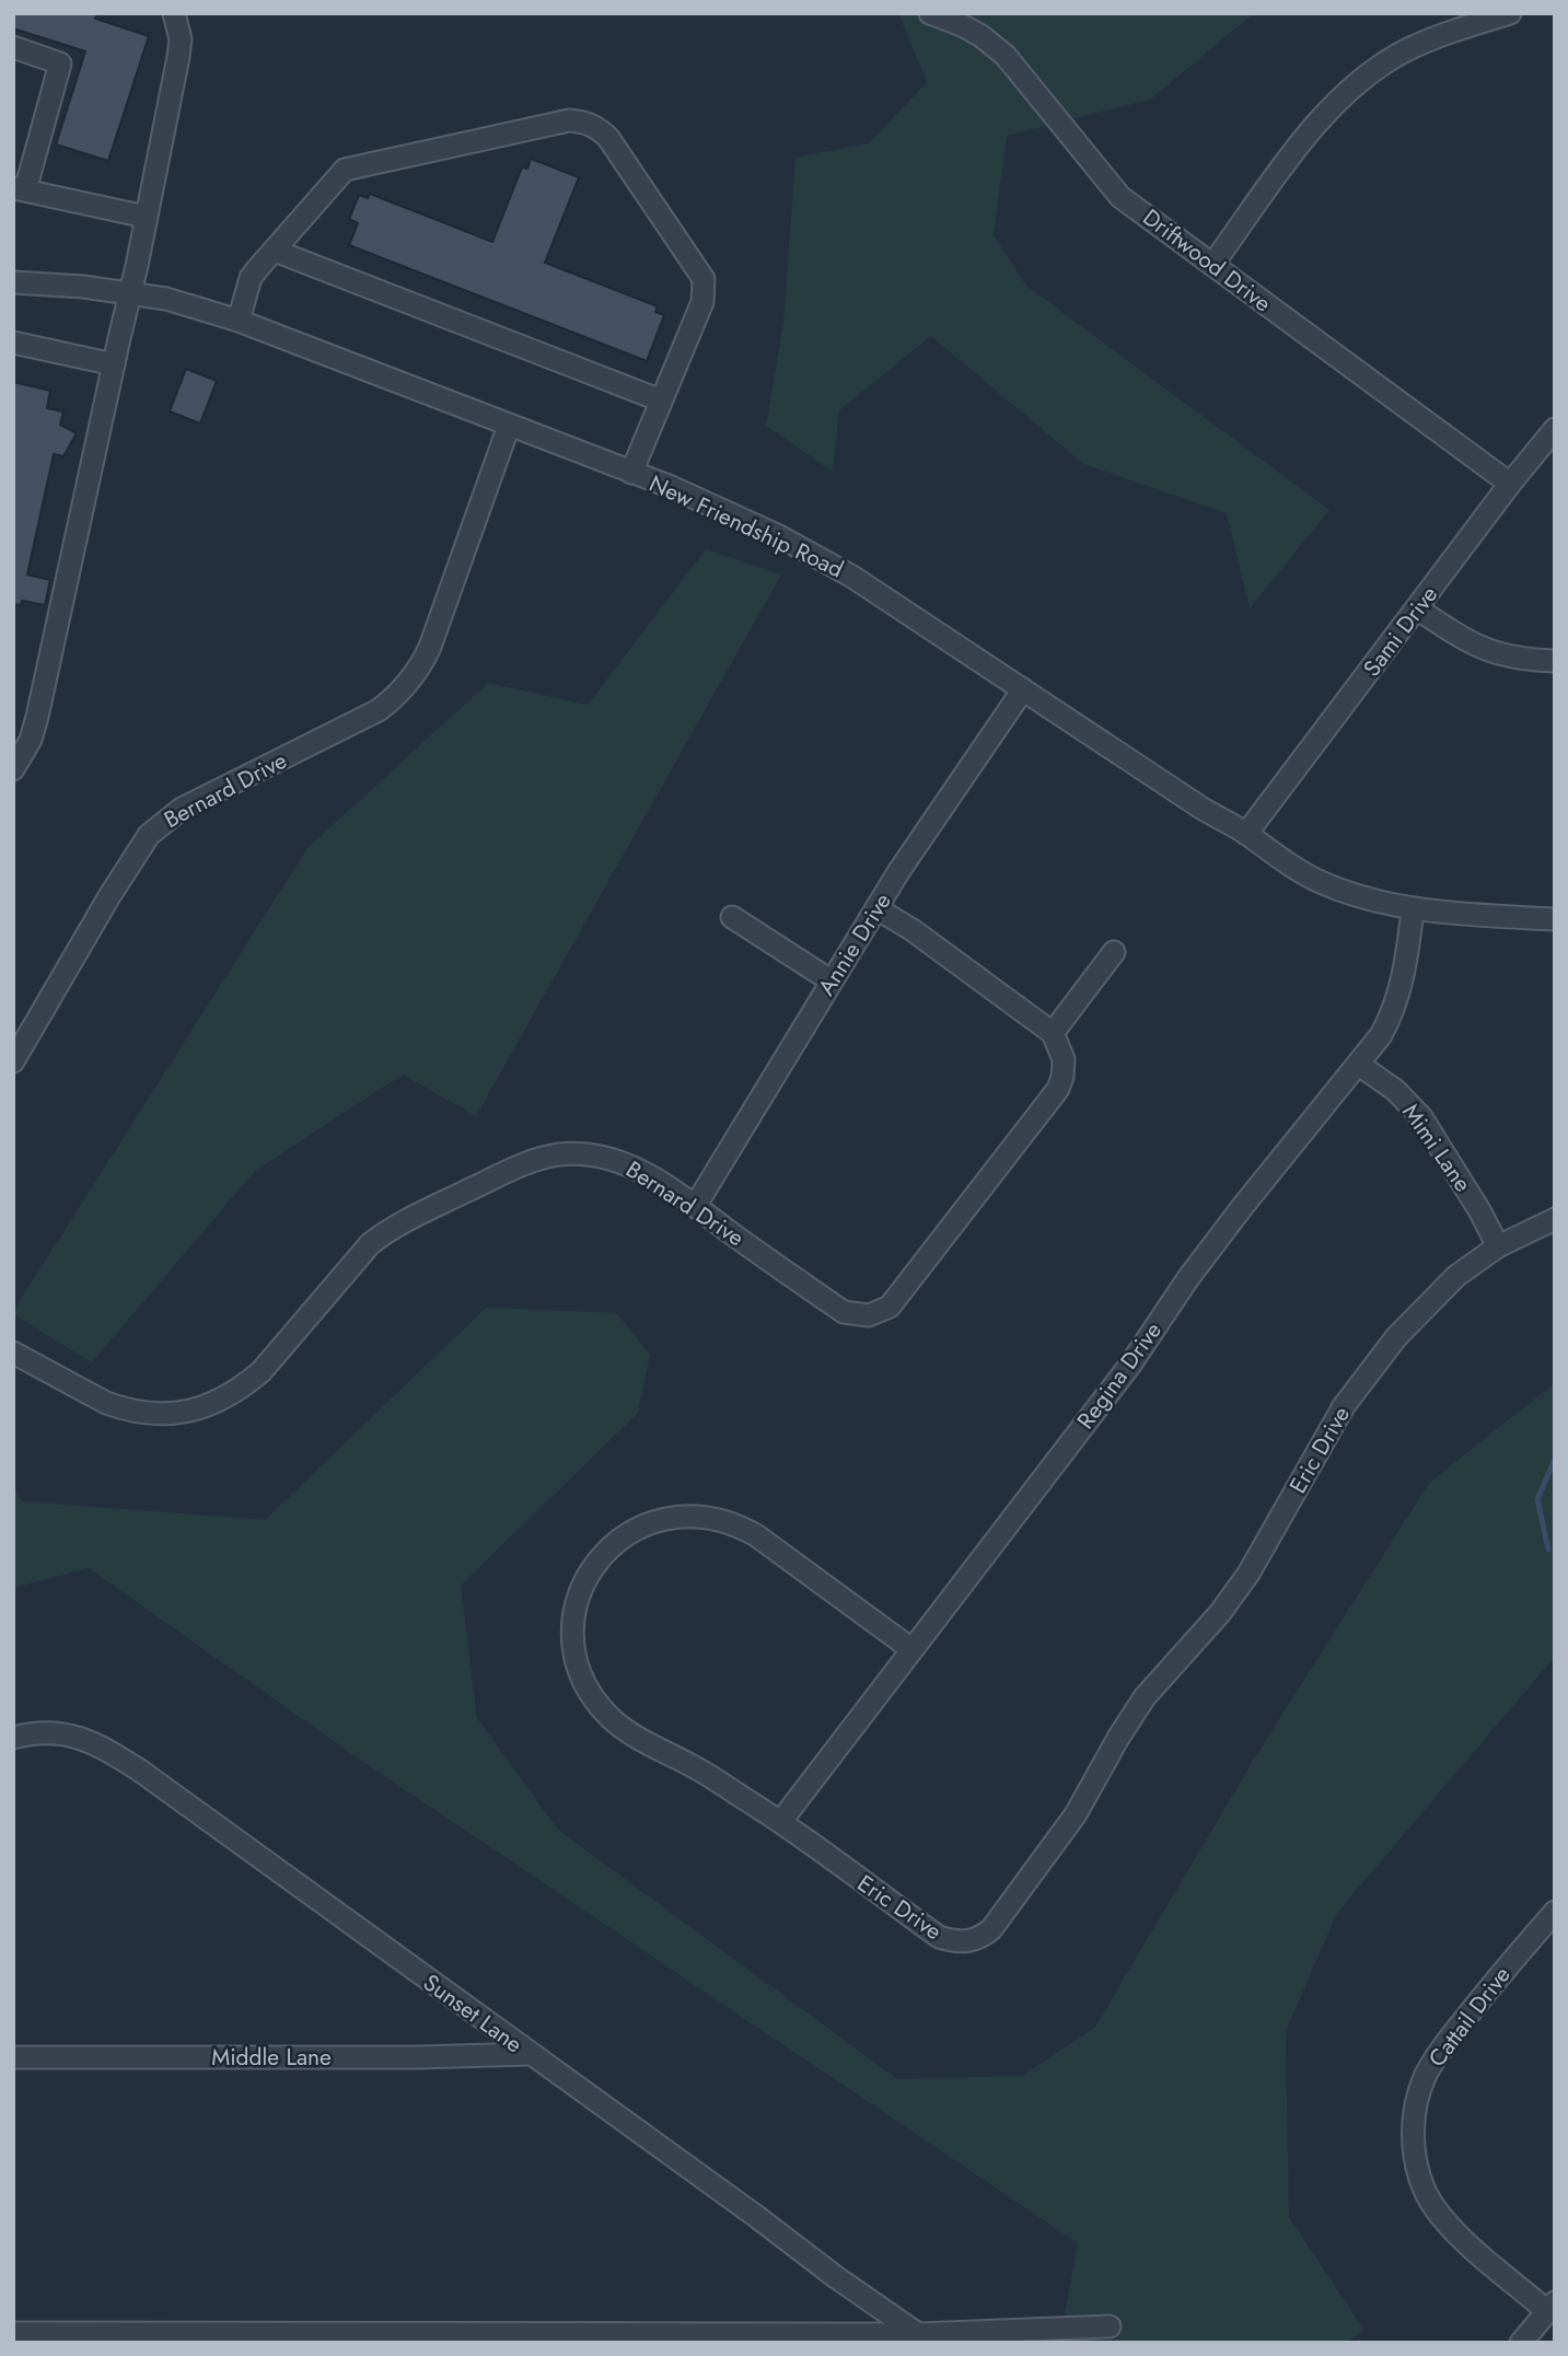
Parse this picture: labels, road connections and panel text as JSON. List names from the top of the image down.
{
  "streets": {
    "street": [
      "Driftwood Drive",
      "New Friendship Road",
      "Sami Drive",
      "Bernard Drive",
      "Annie Drive",
      "Mimi Lane",
      "Regina Drive",
      "Eric Drive",
      "Sunset Lane",
      "Cattail Drive",
      "Middle Lane"
    ]
  },
  "crossings": [
    ["Driftwood Drive", "Sami Drive"],
    ["New Friendship Road", "Sami Drive"],
    ["New Friendship Road", "Bernard Drive"],
    ["New Friendship Road", "Annie Drive"],
    ["New Friendship Road", "Regina Drive"],
    ["Bernard Drive", "Annie Drive"],
    ["Mimi Lane", "Regina Drive"],
    ["Mimi Lane", "Eric Drive"],
    ["Regina Drive", "Eric Drive"],
    ["Sunset Lane", "Middle Lane"]
  ]
}
